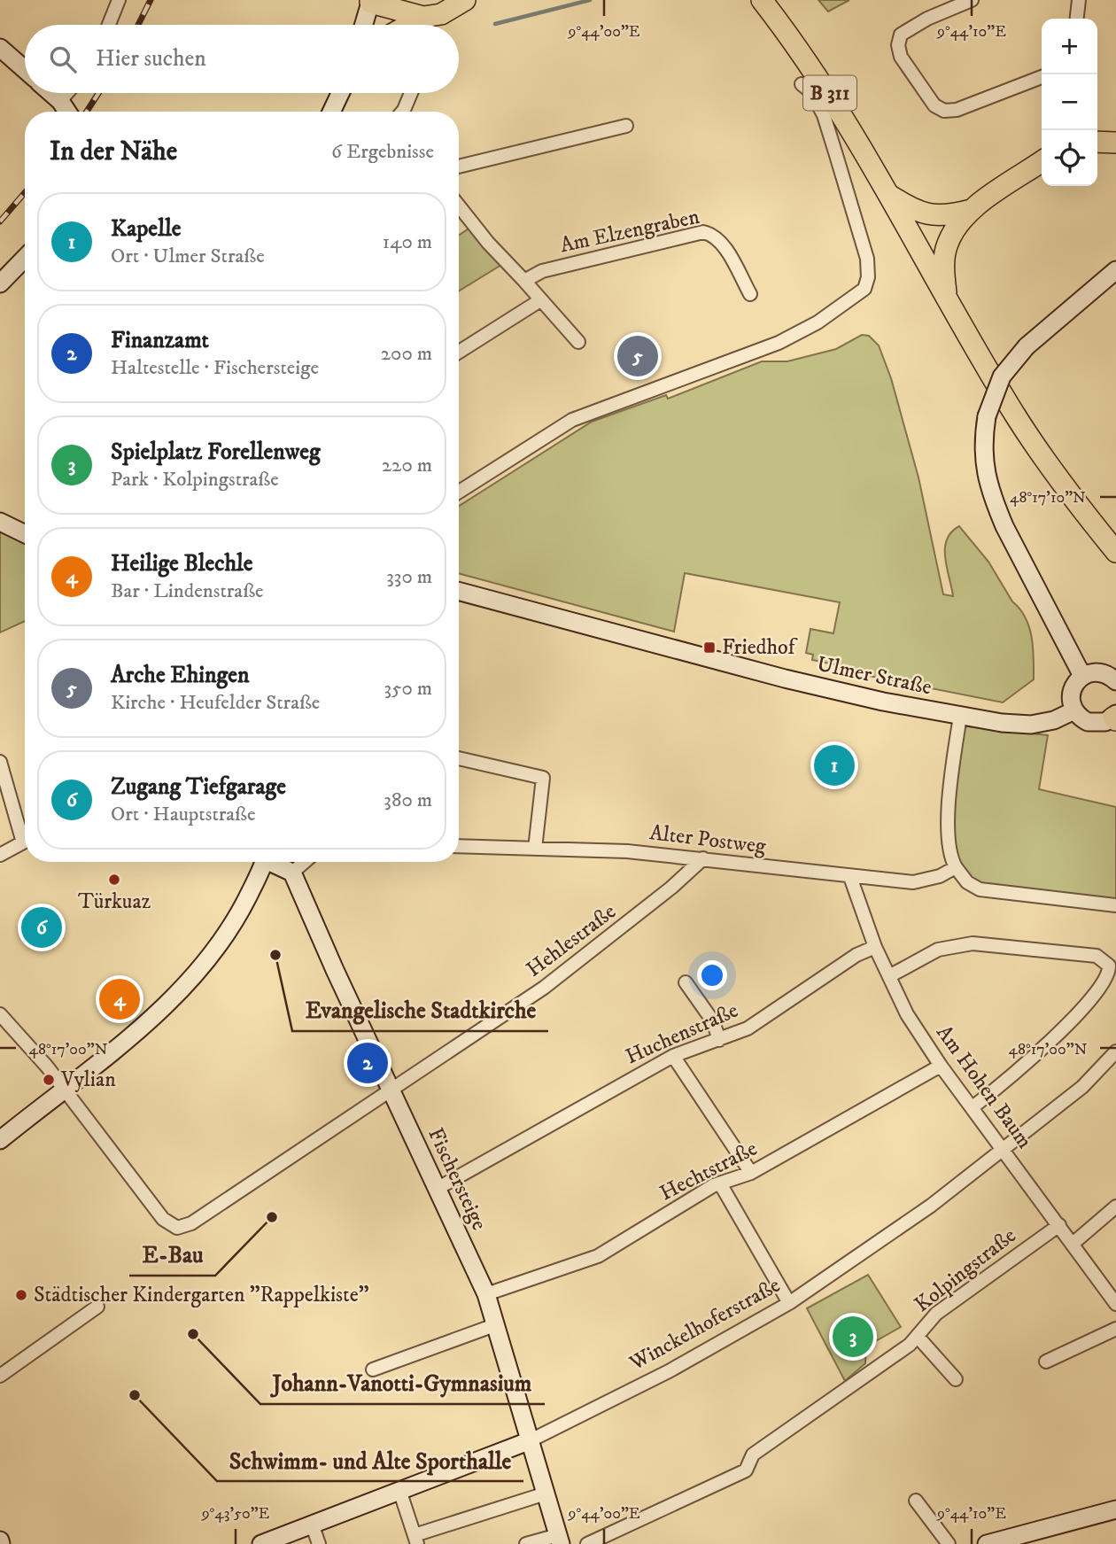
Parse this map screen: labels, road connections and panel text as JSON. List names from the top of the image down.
{
  "streets": {
    "main road": ["B 311"],
    "street": [
      "Am Elzengraben",
      "Ulmer Straße",
      "Alter Postweg",
      "Hehlestraße",
      "Huchenstraße",
      "Am Hohen Baum",
      "Hechtstraße",
      "Fischersteige",
      "Kolpingstraße",
      "Winckelhoferstraße"
    ]
  },
  "crossings": [
    ["Alter Postweg", "Hehlestraße"],
    ["Alter Postweg", "Am Hohen Baum"],
    ["Hehlestraße", "Fischersteige"],
    ["Huchenstraße", "Am Hohen Baum"],
    ["Huchenstraße", "Fischersteige"],
    ["Am Hohen Baum", "Hechtstraße"],
    ["Am Hohen Baum", "Kolpingstraße"],
    ["Am Hohen Baum", "Winckelhoferstraße"],
    ["Hechtstraße", "Fischersteige"],
    ["Fischersteige", "Winckelhoferstraße"]
  ],
  "places": {
    "transit": ["Friedhof"],
    "other": [
      "Türkuaz",
      "Evangelische Stadtkirche",
      "Vylian",
      "E-Bau",
      "Städtischer Kindergarten \"Rappelkiste\"",
      "Johann-Vanotti-Gymnasium",
      "Schwimm- und Alte Sporthalle"
    ]
  },
  "page": {
    "map_buttons": ["+", "−"],
    "search": "Hier suchen",
    "heading": ["In der Nähe", "6 Ergebnisse"],
    "list": [
      {
        "mark": "1",
        "name": "Kapelle",
        "note": "Ort · Ulmer Straße",
        "value": "140 m"
      },
      {
        "mark": "2",
        "name": "Finanzamt",
        "note": "Haltestelle · Fischersteige",
        "value": "200 m"
      },
      {
        "mark": "3",
        "name": "Spielplatz Forellenweg",
        "note": "Park · Kolpingstraße",
        "value": "220 m"
      },
      {
        "mark": "4",
        "name": "Heilige Blechle",
        "note": "Bar · Lindenstraße",
        "value": "330 m"
      },
      {
        "mark": "5",
        "name": "Arche Ehingen",
        "note": "Kirche · Heufelder Straße",
        "value": "350 m"
      },
      {
        "mark": "6",
        "name": "Zugang Tiefgarage",
        "note": "Ort · Hauptstraße",
        "value": "380 m"
      }
    ],
    "pins": [
      "5",
      "1",
      "6",
      "4",
      "2",
      "3"
    ]
  },
  "coordinates": [
    "9°44'00\"E",
    "9°44'10\"E",
    "48°17'10\"N",
    "48°17'00\"N",
    "9°43'50\"E"
  ]
}
